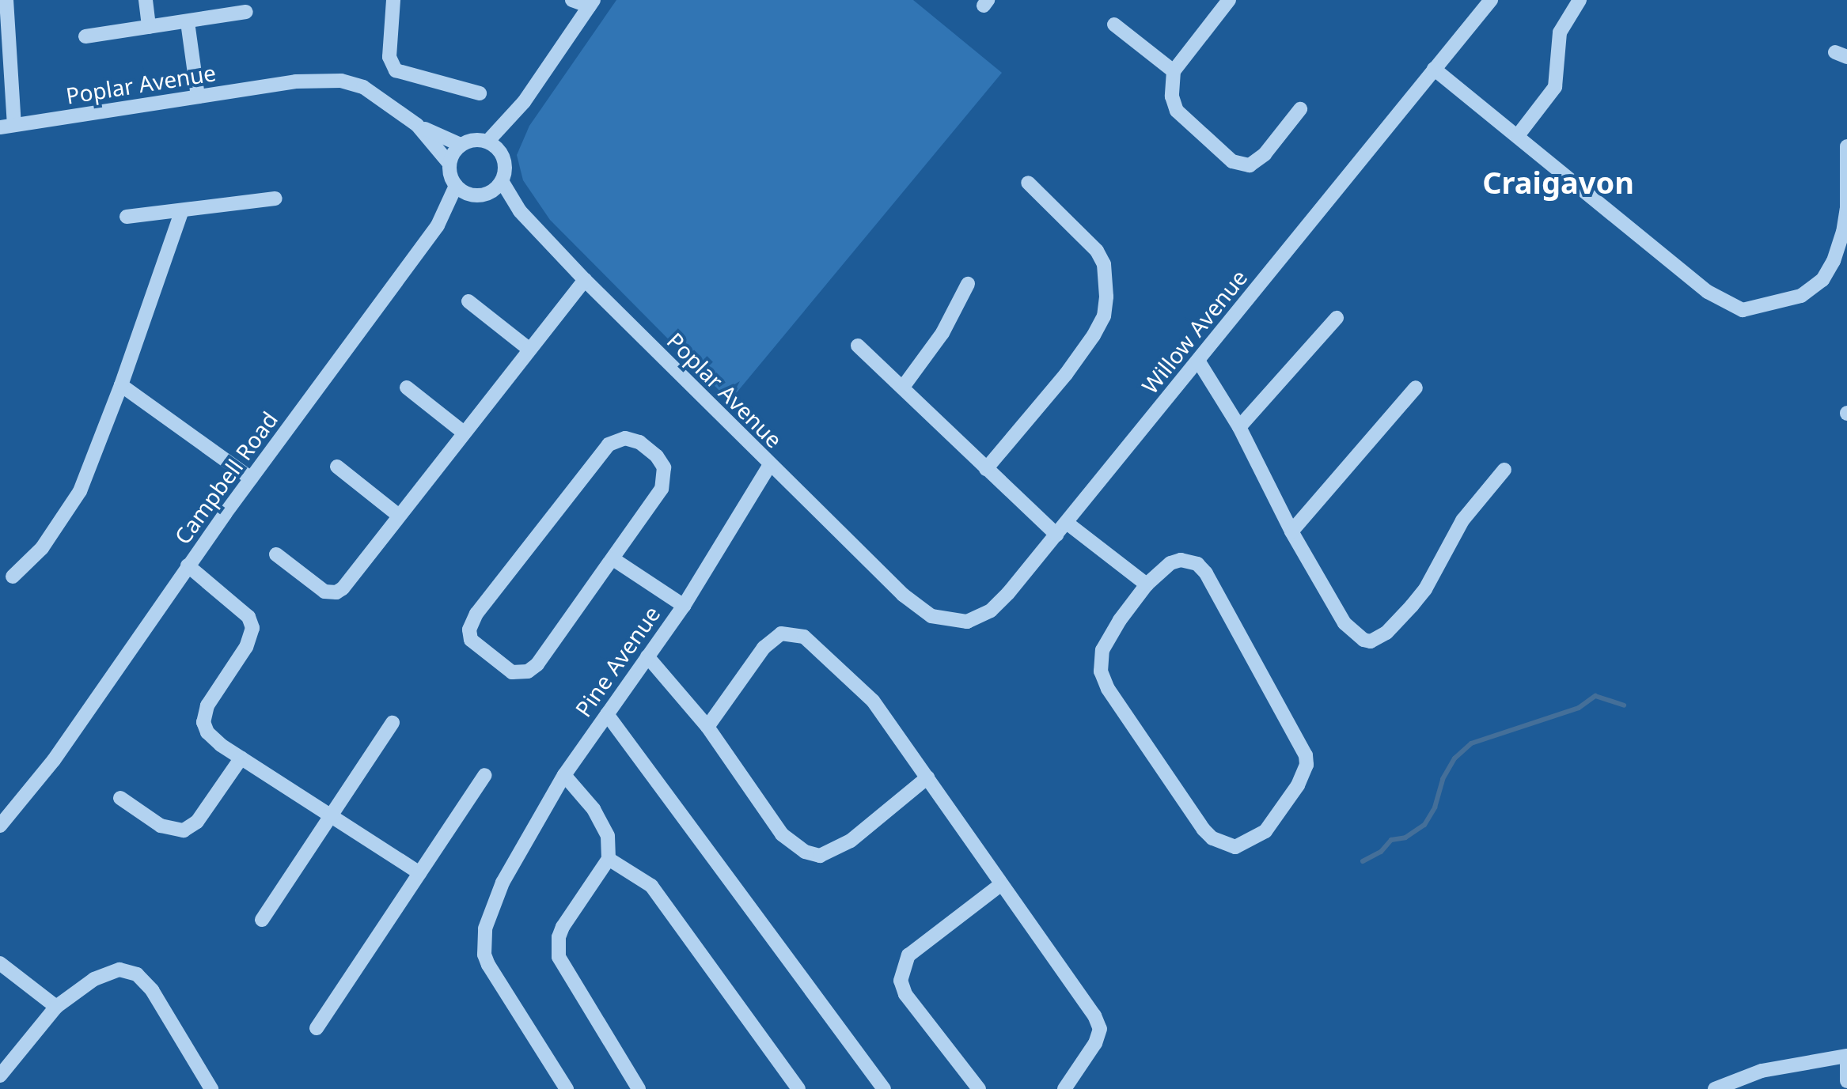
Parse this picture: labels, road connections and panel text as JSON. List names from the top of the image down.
{
  "streets": {
    "street": [
      "Poplar Avenue",
      "Willow Avenue",
      "Campbell Road",
      "Pine Avenue"
    ]
  },
  "crossings": [
    ["Poplar Avenue", "Willow Avenue"],
    ["Poplar Avenue", "Campbell Road"],
    ["Poplar Avenue", "Pine Avenue"]
  ],
  "districts": ["Craigavon"]
}
